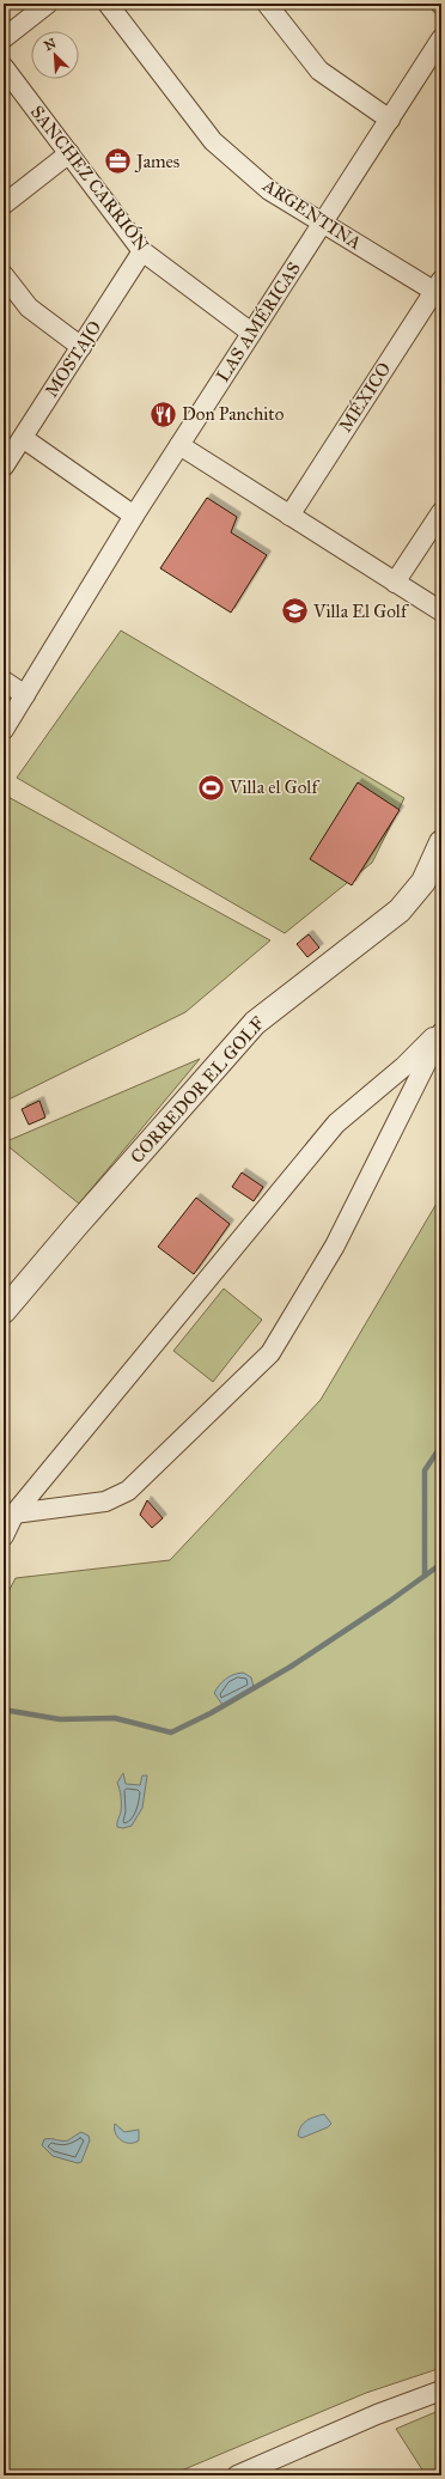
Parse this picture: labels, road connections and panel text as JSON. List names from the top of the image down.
{
  "streets": {
    "street": [
      "SANCHEZ CARRIÓN",
      "ARGENTINA",
      "LAS AMÉRICAS",
      "MOSTAJO",
      "MÉXICO",
      "CORREDOR EL GOLF"
    ]
  },
  "crossings": [
    ["SANCHEZ CARRIÓN", "LAS AMÉRICAS"],
    ["SANCHEZ CARRIÓN", "MOSTAJO"],
    ["ARGENTINA", "LAS AMÉRICAS"],
    ["ARGENTINA", "MÉXICO"]
  ],
  "places": {
    "office": ["James"],
    "restaurant": ["Don Panchito"],
    "school or university": ["Villa El Golf"],
    "sports": ["Villa el Golf"]
  },
  "north": "top left"
}
